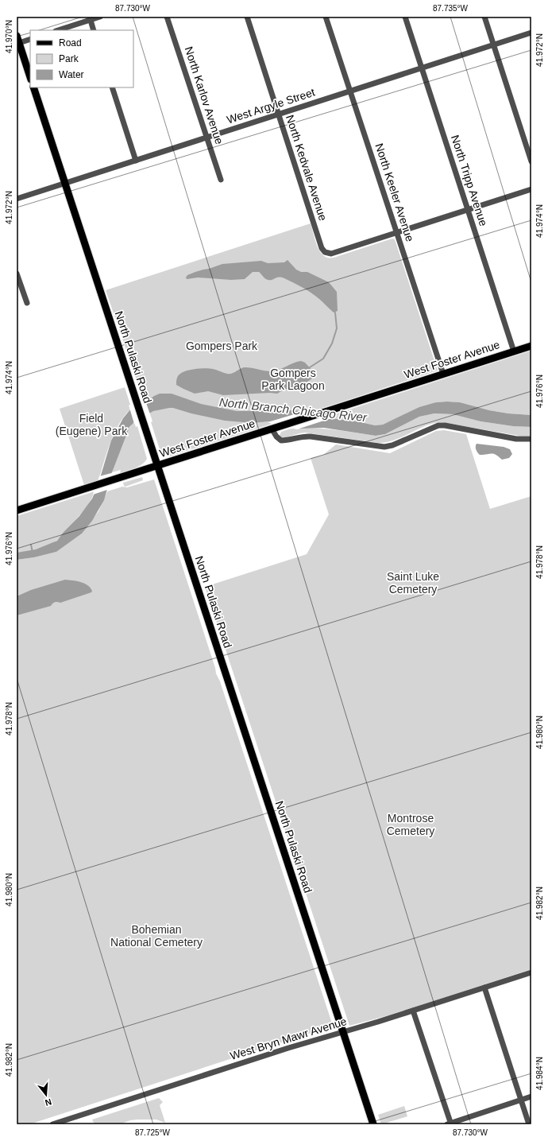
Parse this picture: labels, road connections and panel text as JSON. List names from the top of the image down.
{
  "streets": {
    "main road": ["North Pulaski Road", "West Foster Avenue"],
    "street": [
      "North Karlov Avenue",
      "West Argyle Street",
      "North Kedvale Avenue",
      "North Tripp Avenue",
      "North Keeler Avenue",
      "West Bryn Mawr Avenue"
    ]
  },
  "crossings": [
    ["North Karlov Avenue", "West Argyle Street"],
    ["West Argyle Street", "North Kedvale Avenue"],
    ["West Argyle Street", "North Tripp Avenue"],
    ["West Argyle Street", "North Keeler Avenue"],
    ["West Argyle Street", "North Pulaski Road"],
    ["North Kedvale Avenue", "North Keeler Avenue"],
    ["North Tripp Avenue", "West Foster Avenue"],
    ["North Keeler Avenue", "West Foster Avenue"],
    ["North Pulaski Road", "West Foster Avenue"],
    ["North Pulaski Road", "West Bryn Mawr Avenue"]
  ],
  "water": ["North Branch Chicago River"],
  "parks": [
    "Gompers Park",
    "Gompers Park Lagoon",
    "Field (Eugene) Park",
    "Saint Luke Cemetery",
    "Montrose Cemetery",
    "Bohemian National Cemetery"
  ],
  "legend": ["Road", "Park", "Water"],
  "north": "bottom",
  "coordinates": [
    "87.730°W",
    "87.735°W",
    "41.970°N",
    "41.972°N",
    "41.974°N",
    "41.976°N",
    "41.978°N",
    "41.980°N",
    "41.982°N",
    "41.984°N",
    "87.725°W"
  ]
}
